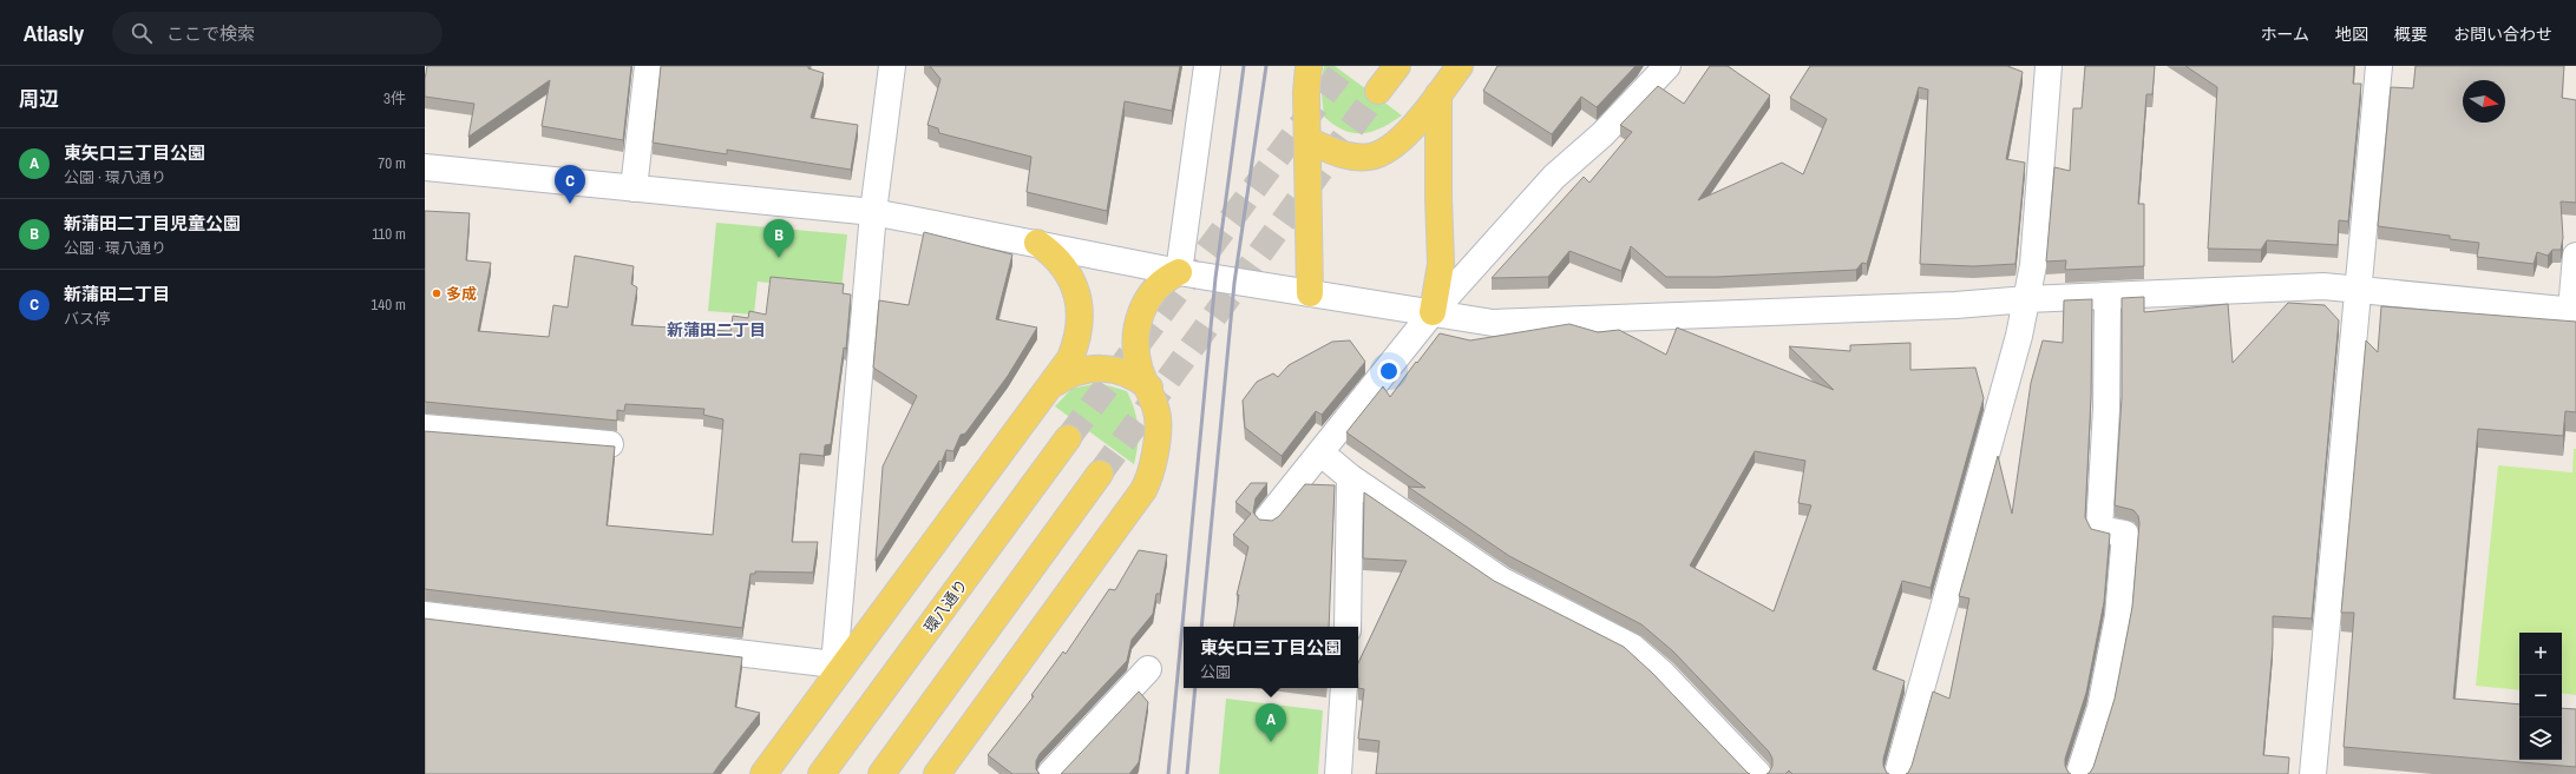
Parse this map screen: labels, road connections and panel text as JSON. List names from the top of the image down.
{
  "streets": {
    "main road": ["環八通り"]
  },
  "districts": ["新蒲田二丁目"],
  "places": ["多成"],
  "north": "right",
  "page": {
    "header": "Atlasly",
    "search": "ここで検索",
    "nav": [
      "ホーム",
      "地図",
      "概要",
      "お問い合わせ"
    ],
    "heading": ["周辺", "3件"],
    "list": [
      {
        "mark": "A",
        "name": "東矢口三丁目公園",
        "note": "公園 · 環八通り",
        "value": "70 m"
      },
      {
        "mark": "B",
        "name": "新蒲田二丁目児童公園",
        "note": "公園 · 環八通り",
        "value": "110 m"
      },
      {
        "mark": "C",
        "name": "新蒲田二丁目",
        "note": "バス停",
        "value": "140 m"
      }
    ],
    "pins": ["C", "B", "A"],
    "popup": ["東矢口三丁目公園", "公園"],
    "map_buttons": ["+", "−"]
  }
}
